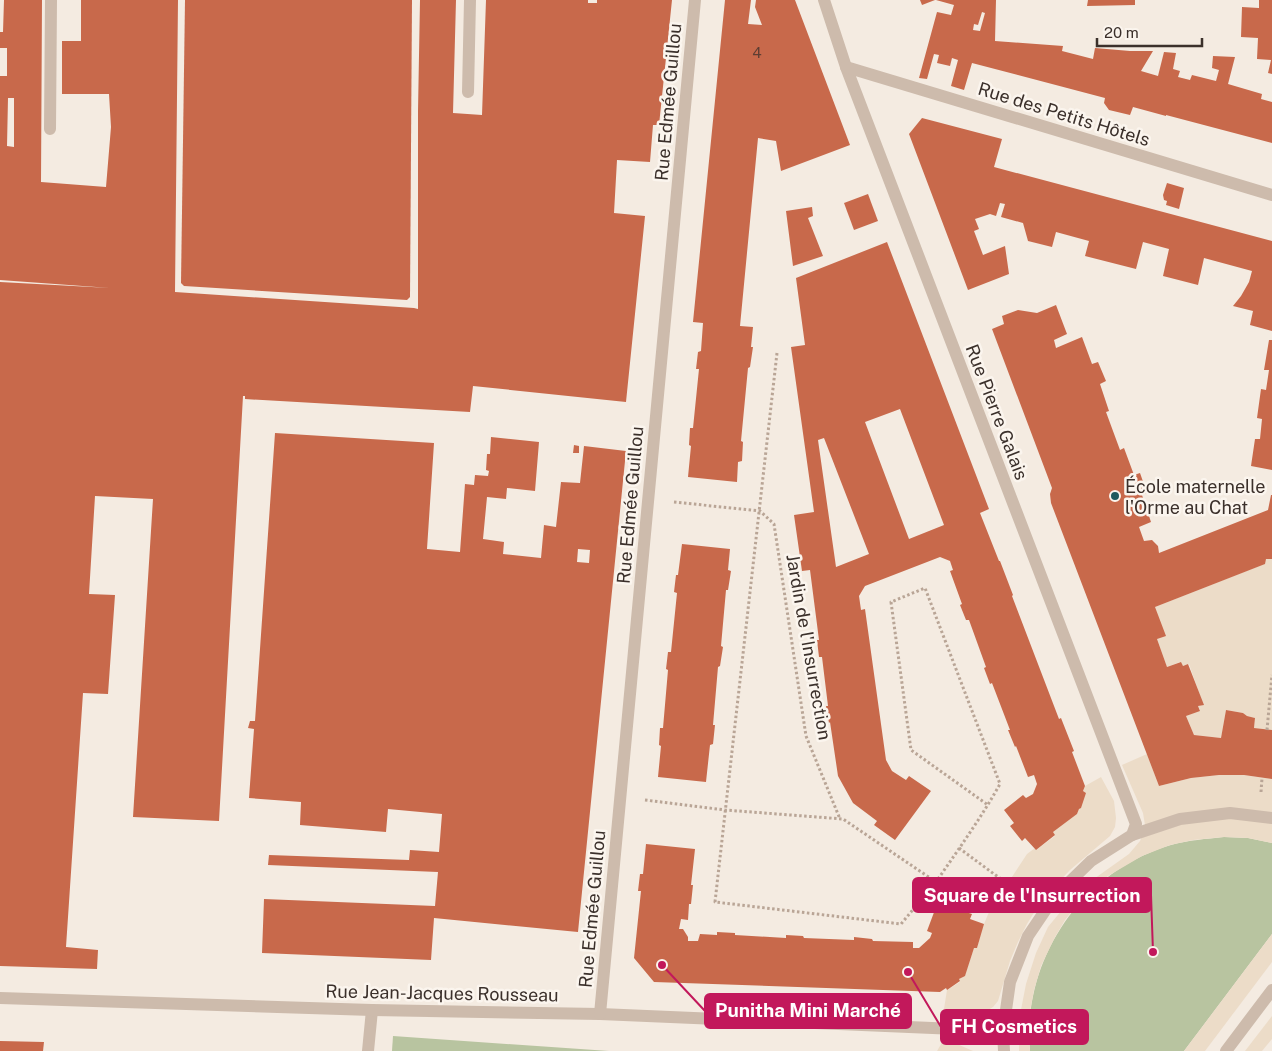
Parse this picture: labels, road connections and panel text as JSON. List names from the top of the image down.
{
  "streets": {
    "street": [
      "Rue Edmée Guillou",
      "Rue des Petits Hôtels",
      "Rue Pierre Galais",
      "Rue Jean-Jacques Rousseau"
    ],
    "path": ["Jardin de l'Insurrection"]
  },
  "crossings": [
    ["Rue Edmée Guillou", "Rue Jean-Jacques Rousseau"],
    ["Rue des Petits Hôtels", "Rue Pierre Galais"]
  ],
  "places": [
    "École maternelle l'Orme au Chat",
    "Square de l'Insurrection",
    "Punitha Mini Marché",
    "FH Cosmetics"
  ],
  "house_numbers": ["4"],
  "scale_bar": "20 m"
}
